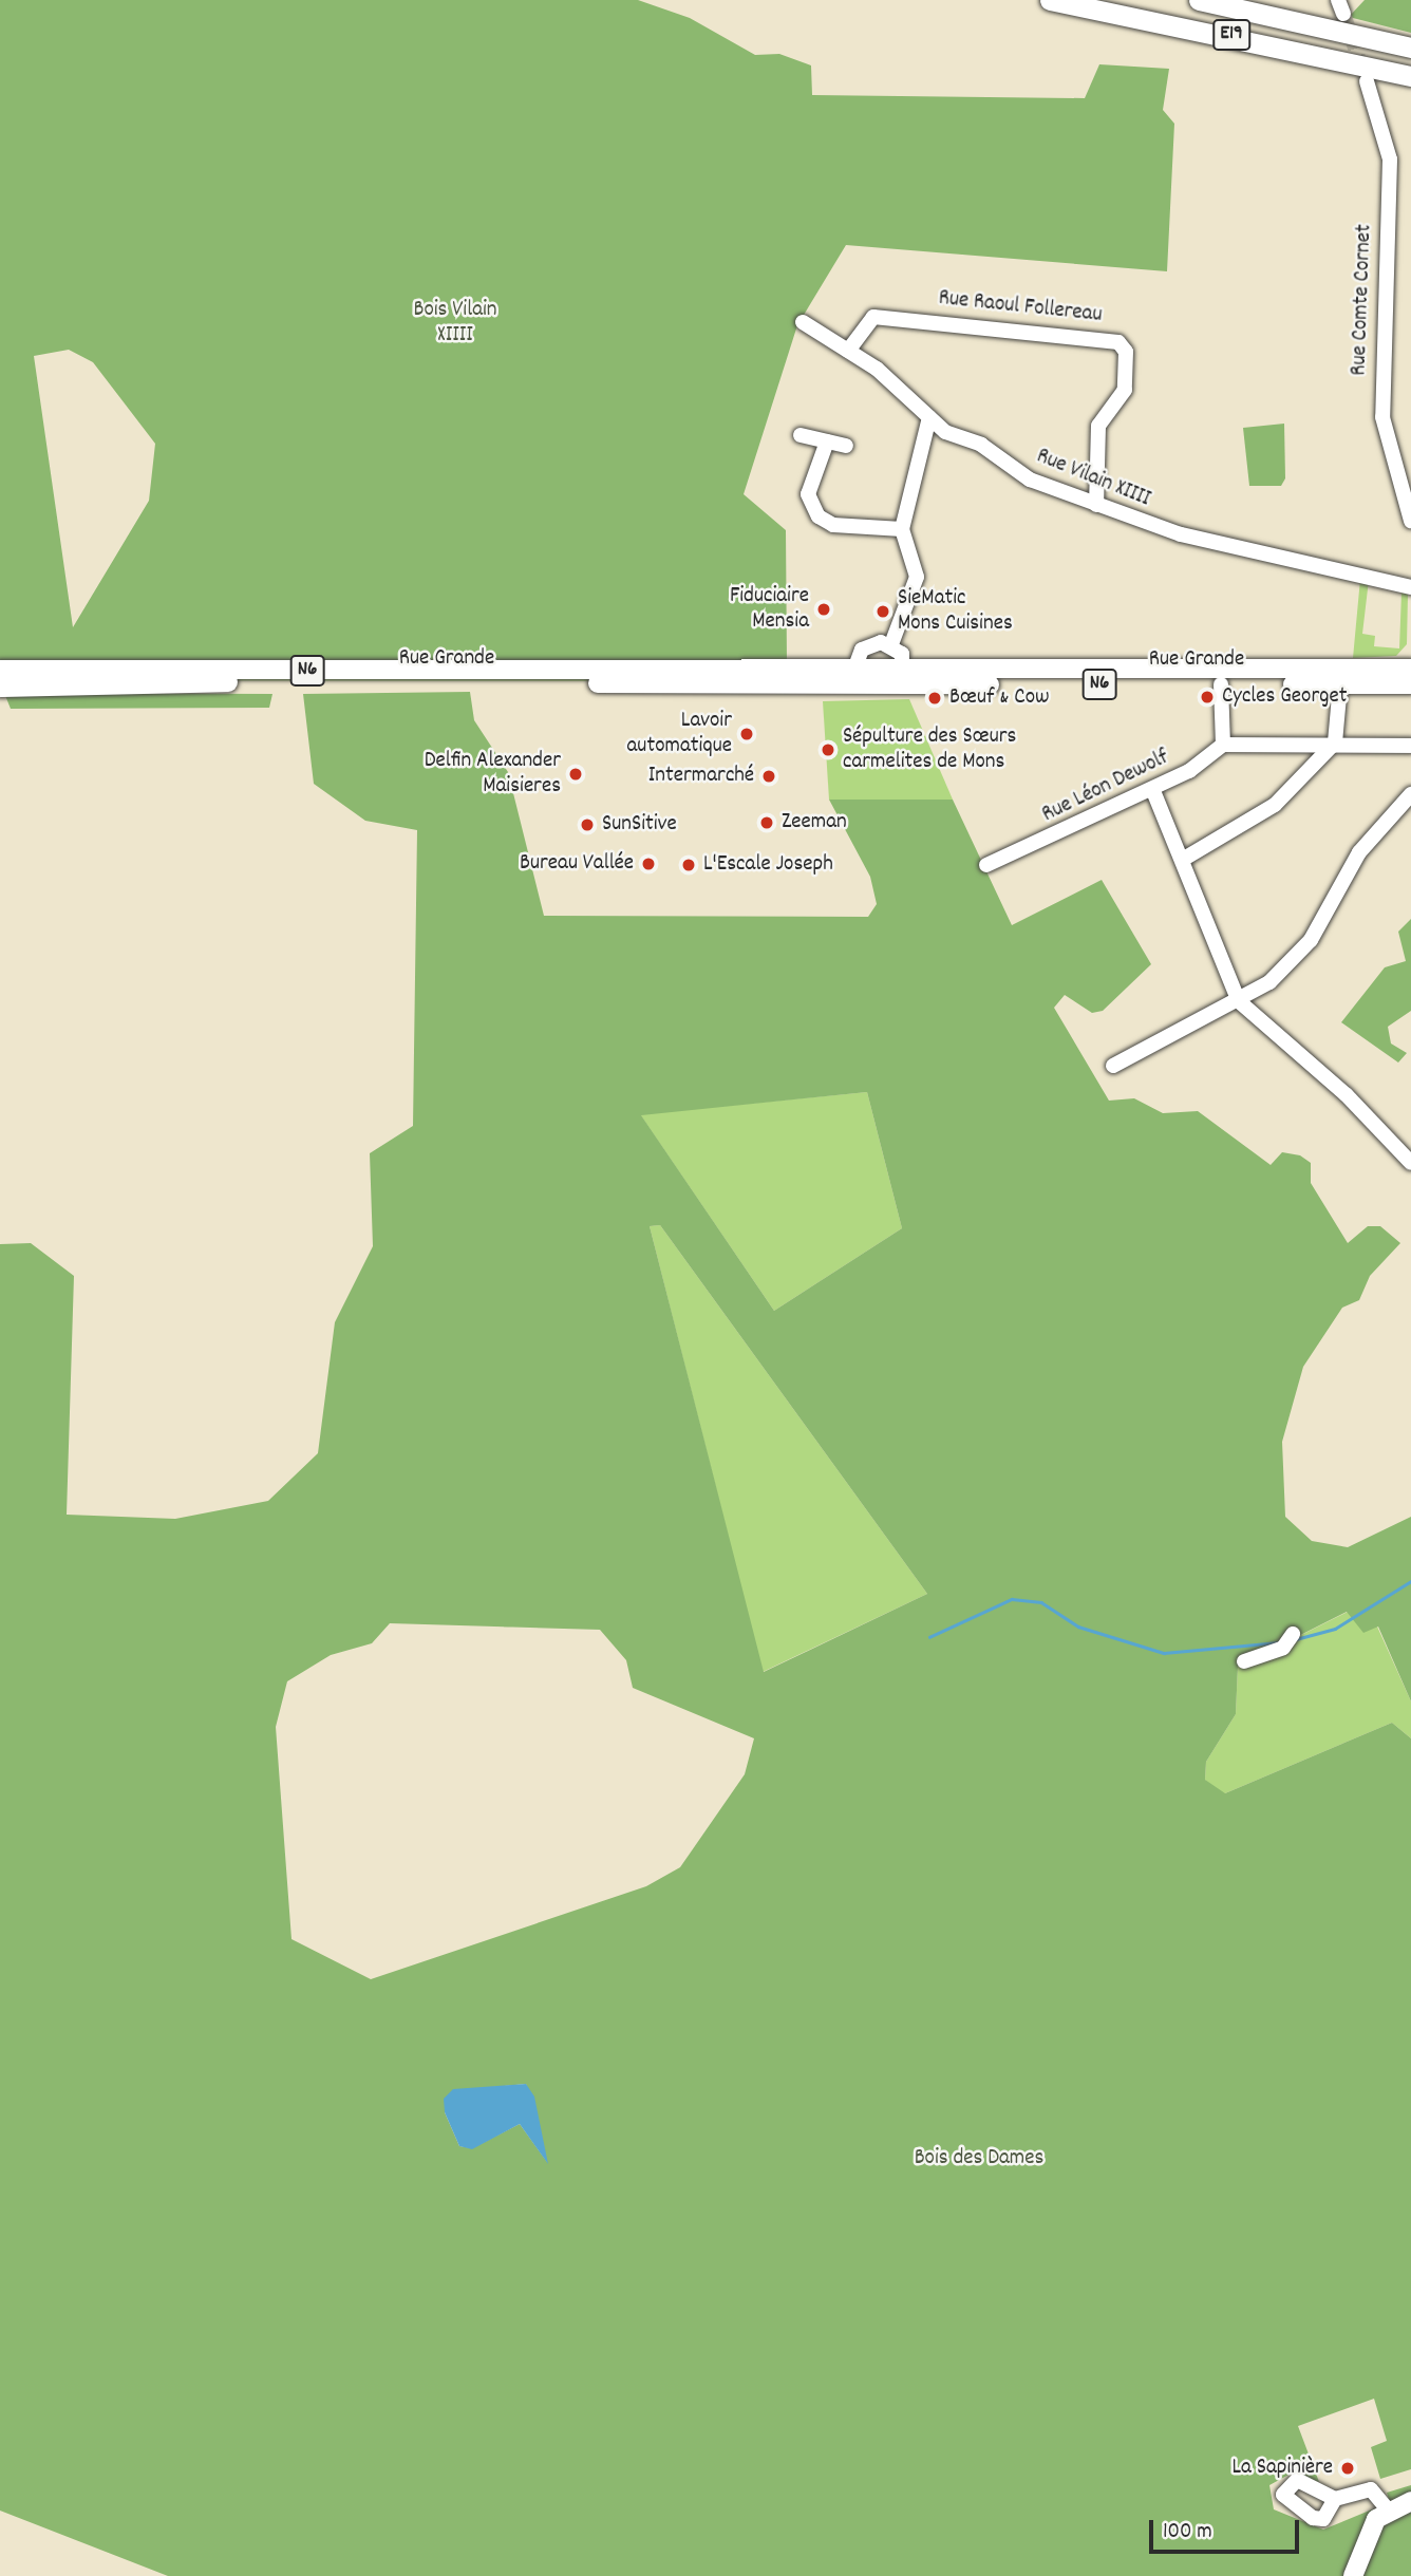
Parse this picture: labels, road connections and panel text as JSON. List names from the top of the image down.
{
  "streets": {
    "highway": ["E19"],
    "main road": ["Rue Grande", "N6"],
    "street": [
      "Rue Comte Cornet",
      "Rue Raoul Follereau",
      "Rue Vilain XIIII",
      "Rue Léon Dewolf"
    ]
  },
  "crossings": [
    ["Rue Raoul Follereau", "Rue Vilain XIIII"]
  ],
  "parks": ["Bois Vilain XIIII", "Bois des Dames"],
  "places": [
    "Fiduciaire Mensia",
    "SieMatic Mons Cuisines",
    "Cycles Georget",
    "Bœuf & Cow",
    "Lavoir automatique",
    "Sépulture des Sœurs carmelites de Mons",
    "Delfin Alexander Maisieres",
    "Intermarché",
    "Zeeman",
    "SunSitive",
    "Bureau Vallée",
    "L'Escale Joseph",
    "La Sapinière"
  ],
  "scale_bar": "100 m"
}
